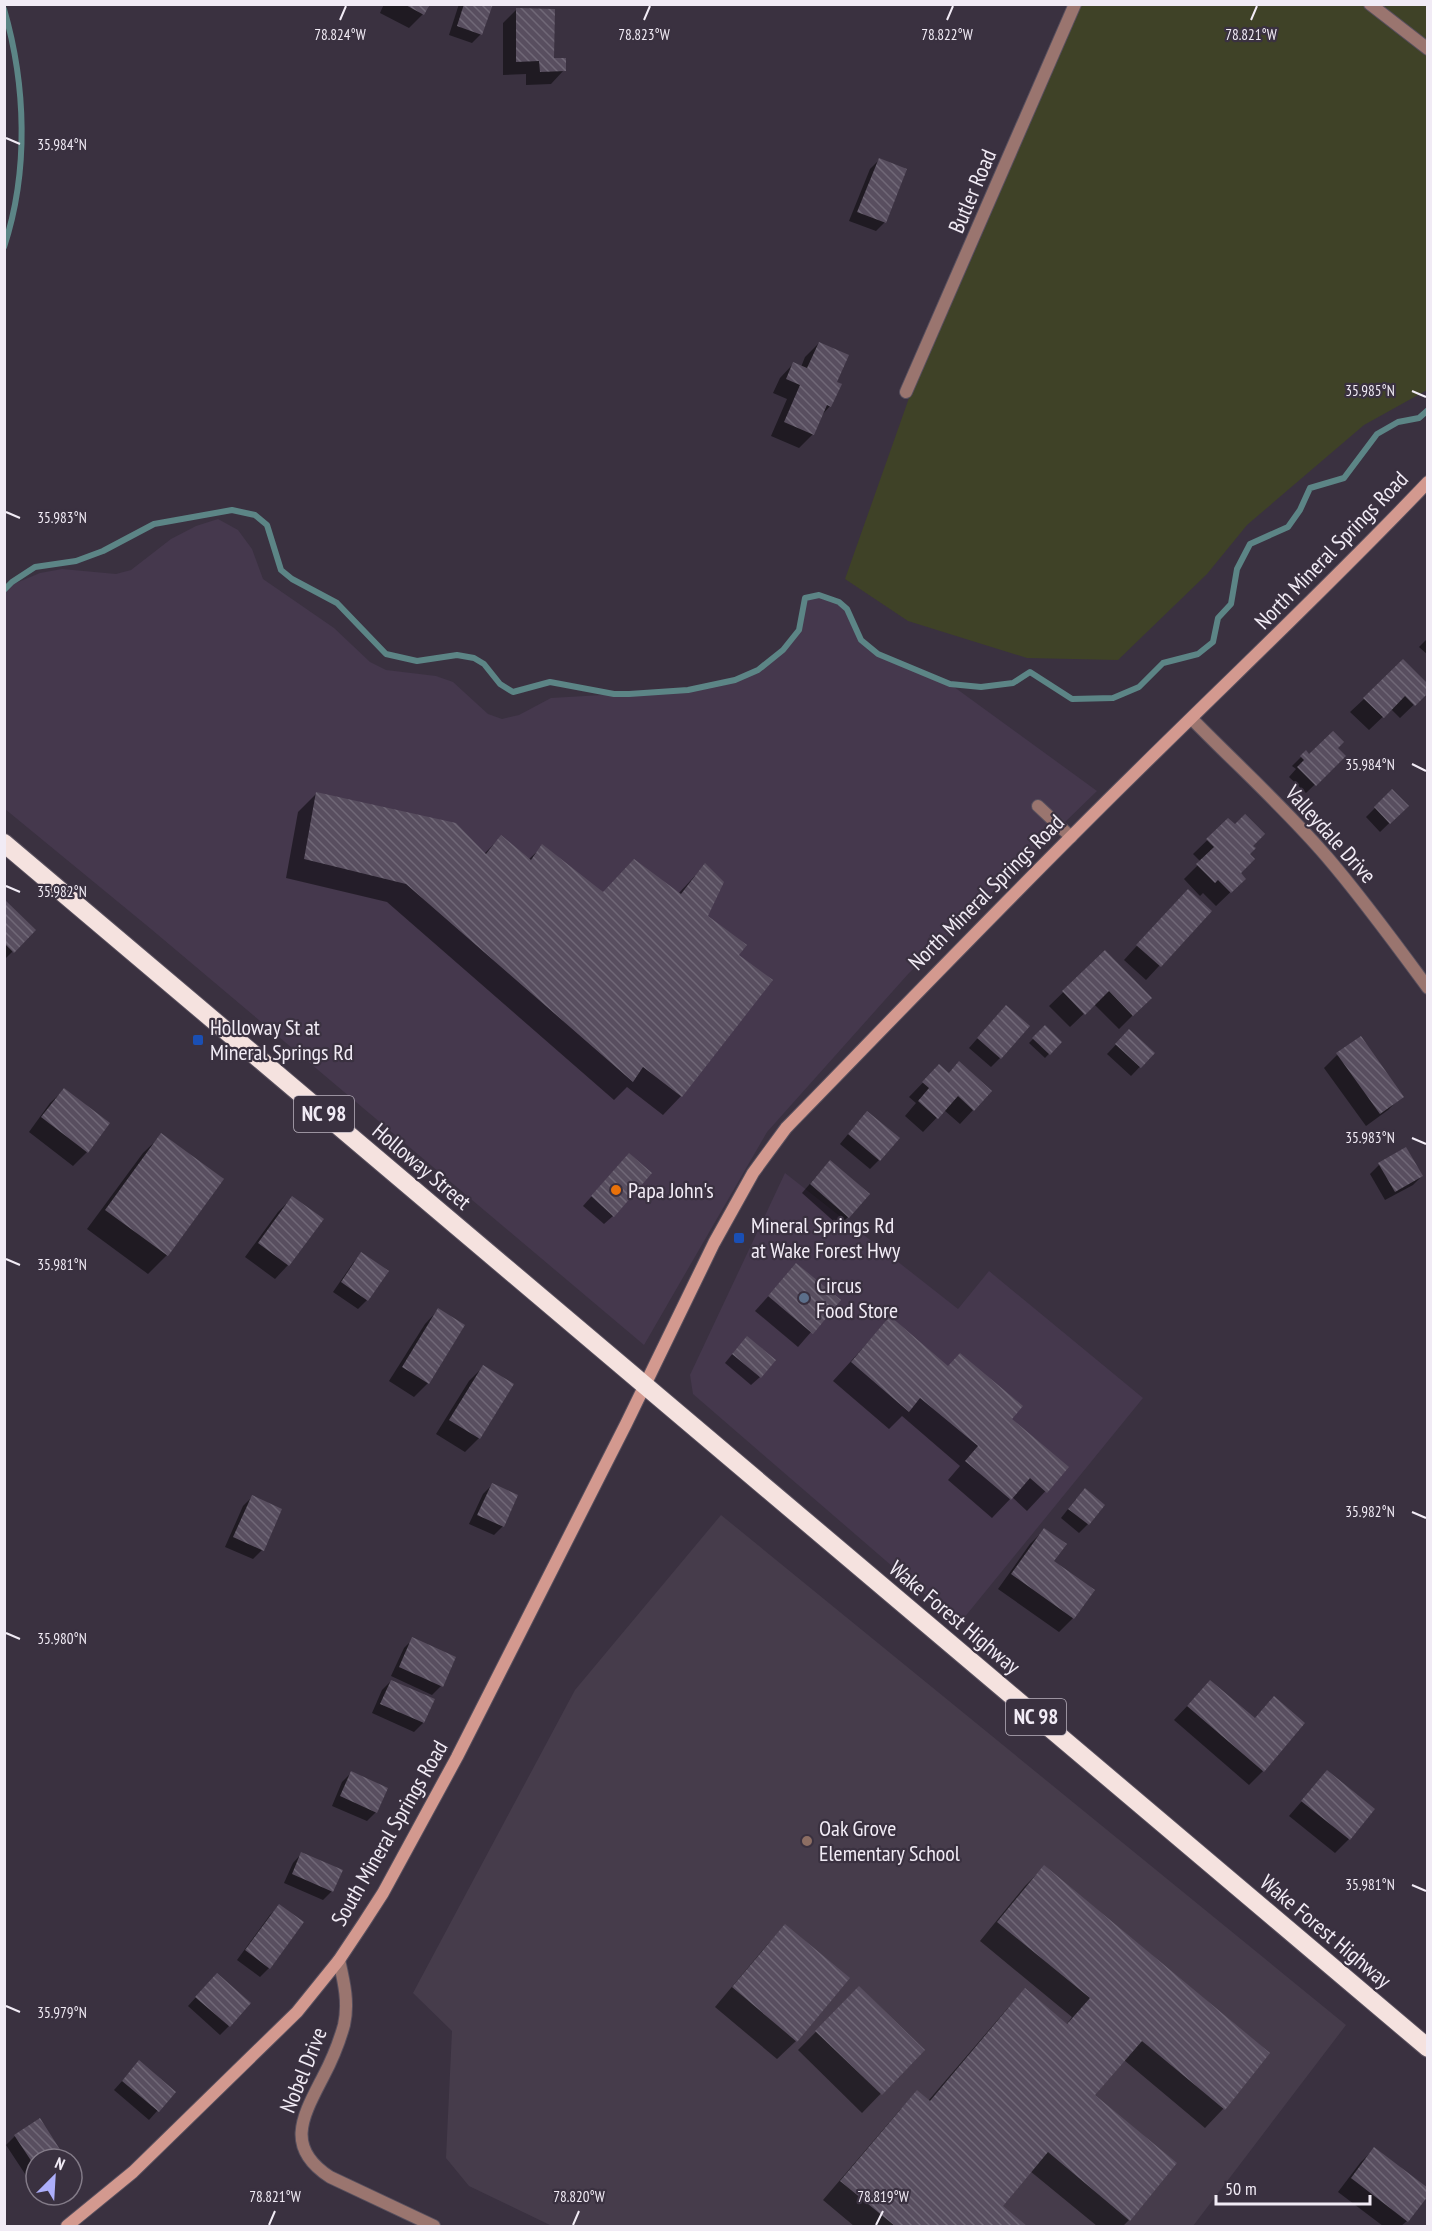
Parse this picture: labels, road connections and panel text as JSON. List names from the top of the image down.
{
  "streets": {
    "highway": ["NC 98", "Holloway Street", "Wake Forest Highway"],
    "street": [
      "Butler Road",
      "North Mineral Springs Road",
      "Valleydale Drive",
      "South Mineral Springs Road",
      "Nobel Drive"
    ]
  },
  "crossings": [
    ["North Mineral Springs Road", "Valleydale Drive"],
    ["North Mineral Springs Road", "Holloway Street"],
    ["North Mineral Springs Road", "Wake Forest Highway"],
    ["North Mineral Springs Road", "South Mineral Springs Road"],
    ["Holloway Street", "Wake Forest Highway"],
    ["Holloway Street", "South Mineral Springs Road"],
    ["Wake Forest Highway", "South Mineral Springs Road"],
    ["South Mineral Springs Road", "Nobel Drive"]
  ],
  "places": {
    "transit": ["Holloway St at Mineral Springs Rd", "Mineral Springs Rd at Wake Forest Hwy"],
    "other": ["Papa John's", "Circus Food Store", "Oak Grove Elementary School"]
  },
  "scale_bar": "50 m",
  "north": "top right",
  "coordinates": [
    "78.823°W",
    "78.822°W",
    "78.821°W",
    "78.824°W",
    "35.984°N",
    "35.985°N",
    "35.983°N",
    "35.982°N",
    "35.981°N",
    "35.980°N",
    "35.979°N",
    "78.820°W",
    "78.819°W"
  ]
}
